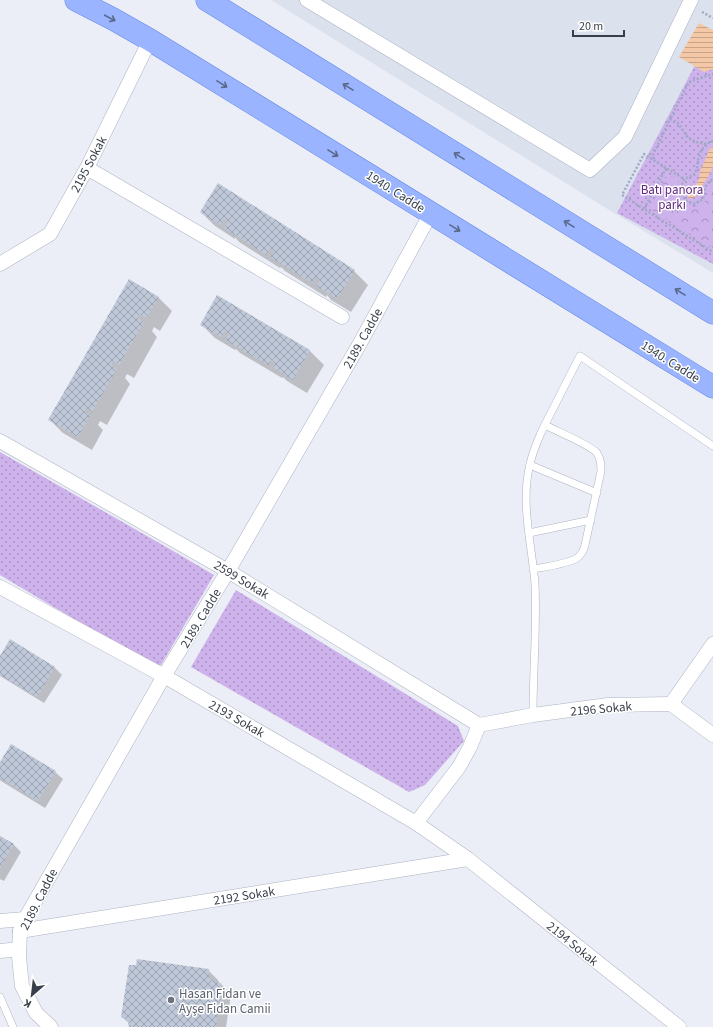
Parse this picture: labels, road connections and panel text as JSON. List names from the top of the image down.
{
  "streets": {
    "main road": ["1940. Cadde"],
    "street": [
      "2195 Sokak",
      "2189. Cadde",
      "2599 Sokak",
      "2196 Sokak",
      "2193 Sokak",
      "2192 Sokak",
      "2194 Sokak"
    ]
  },
  "crossings": [
    ["2195 Sokak", "1940. Cadde"],
    ["1940. Cadde", "2189. Cadde"],
    ["2189. Cadde", "2599 Sokak"],
    ["2189. Cadde", "2193 Sokak"],
    ["2189. Cadde", "2192 Sokak"],
    ["2599 Sokak", "2196 Sokak"],
    ["2193 Sokak", "2192 Sokak"],
    ["2193 Sokak", "2194 Sokak"],
    ["2192 Sokak", "2194 Sokak"]
  ],
  "parks": ["Batı panora parkı"],
  "places": ["Hasan Fidan ve Ayşe Fidan Camii"],
  "scale_bar": "20 m",
  "north": "bottom left"
}
